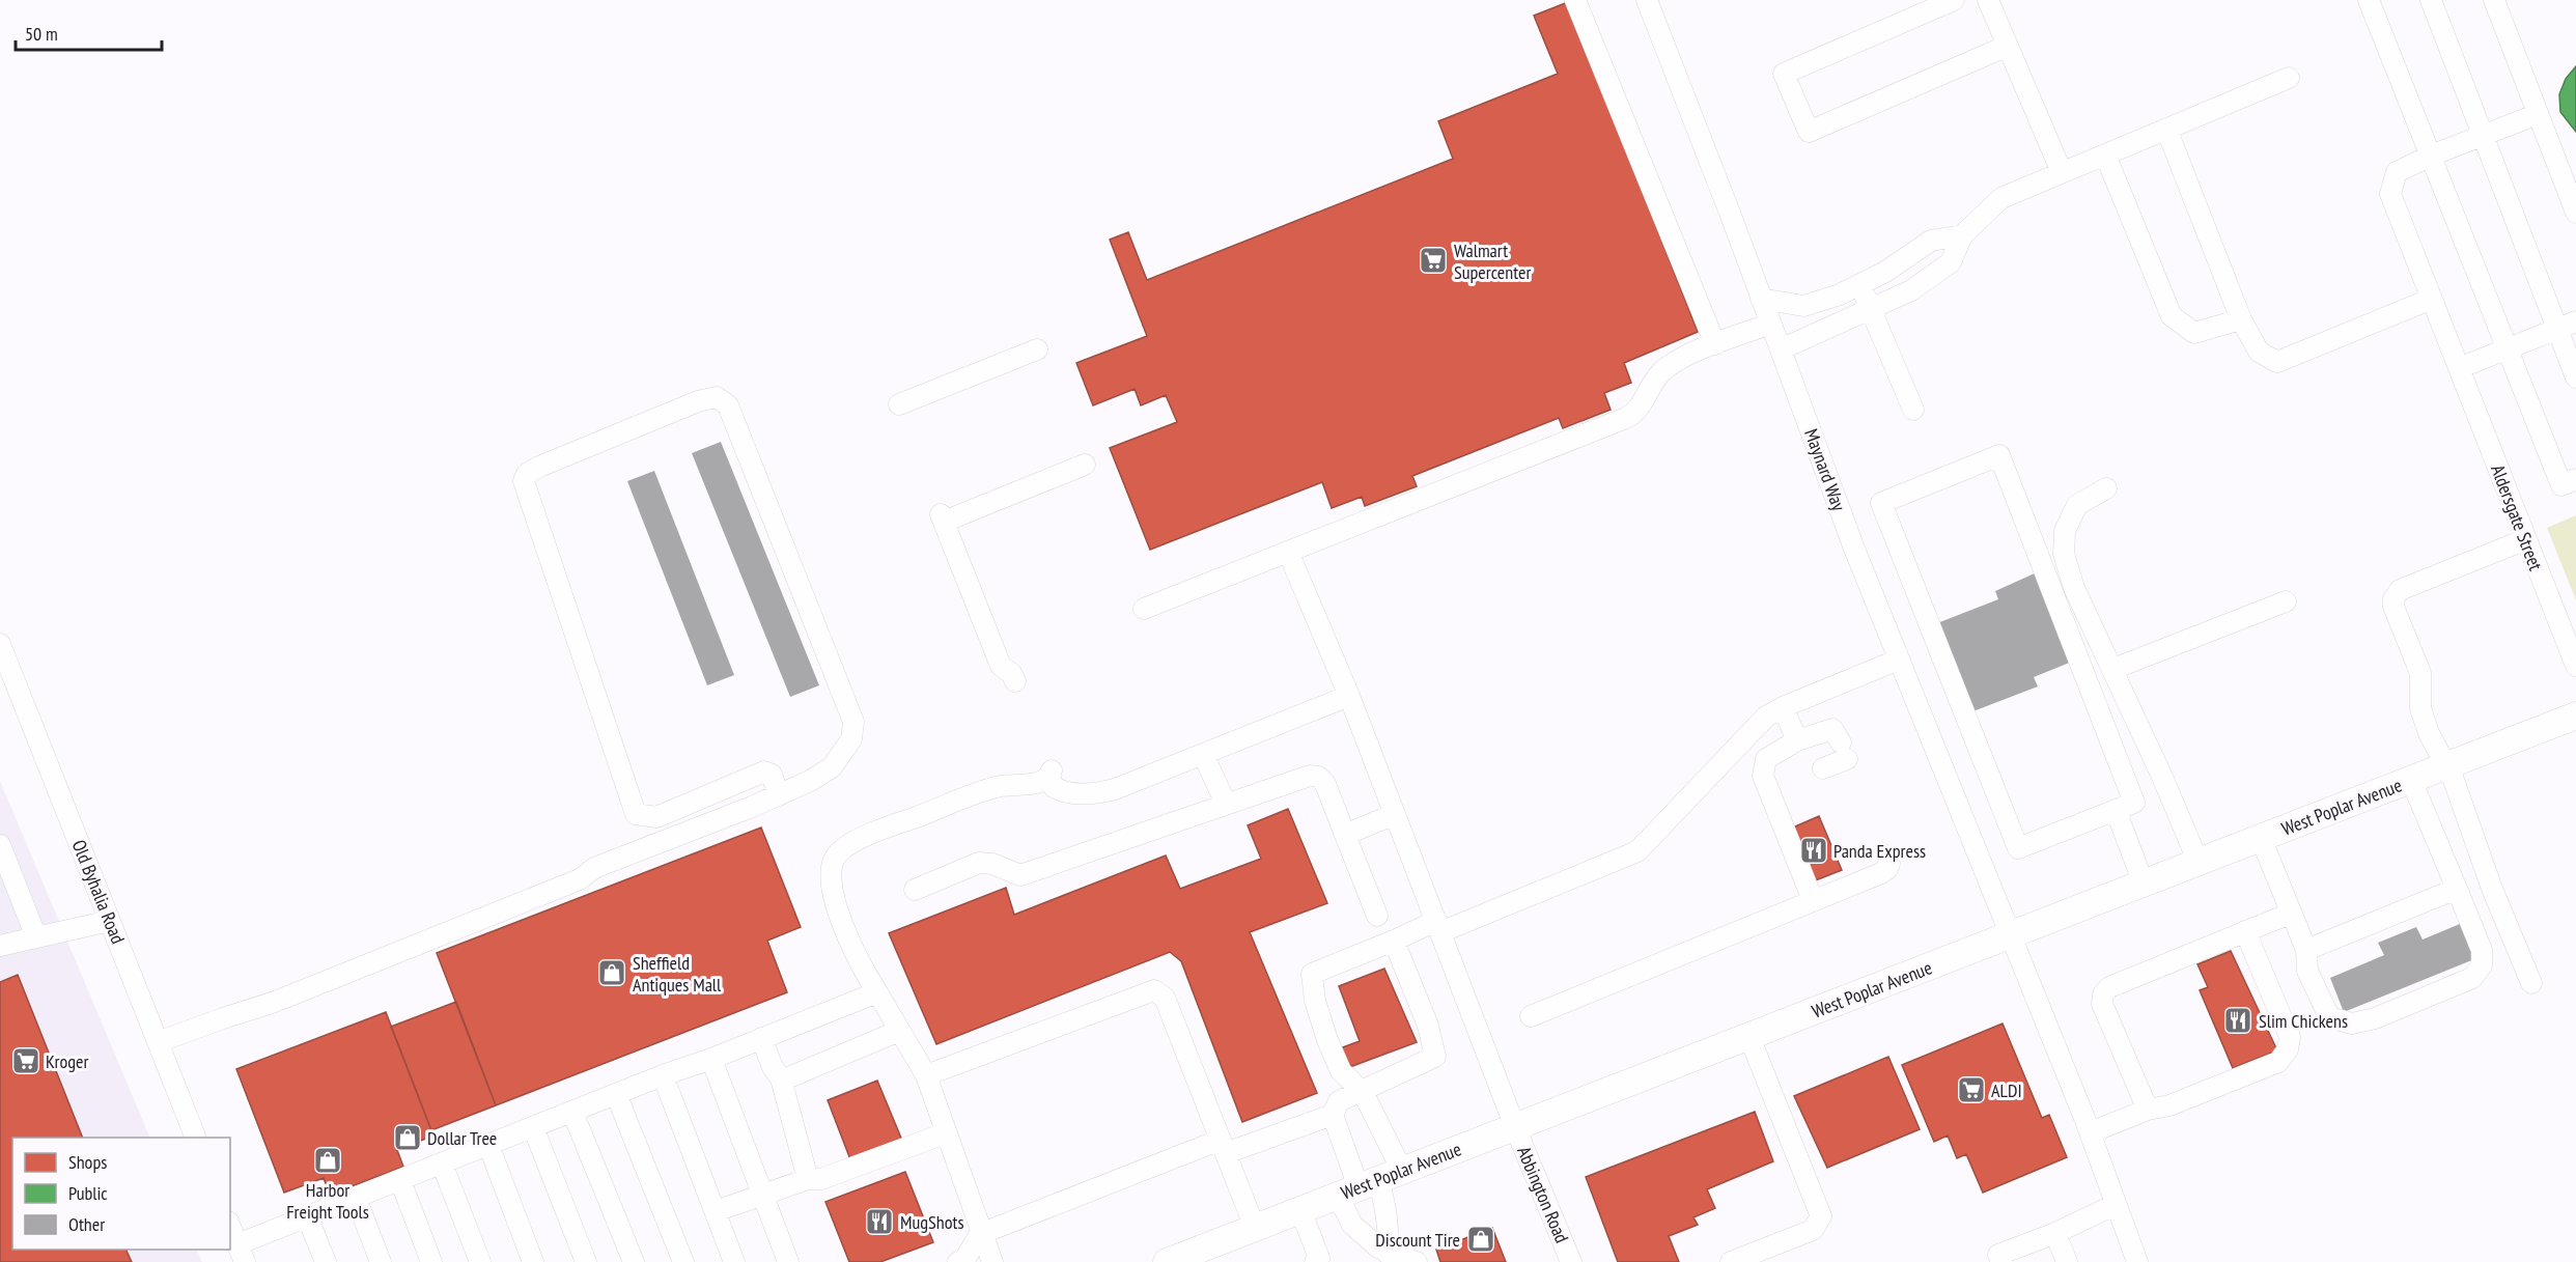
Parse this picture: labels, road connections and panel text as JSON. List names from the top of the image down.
{
  "streets": {
    "main road": ["West Poplar Avenue"],
    "street": [
      "Maynard Way",
      "Aldersgate Street",
      "Old Byhalia Road",
      "Abbington Road"
    ]
  },
  "crossings": [
    ["Maynard Way", "West Poplar Avenue"],
    ["West Poplar Avenue", "Abbington Road"]
  ],
  "places": {
    "supermarket": ["Walmart Supercenter", "Kroger", "ALDI"],
    "restaurant": ["Panda Express", "Slim Chickens", "MugShots"],
    "shop": [
      "Sheffield Antiques Mall",
      "Dollar Tree",
      "Harbor Freight Tools",
      "Discount Tire"
    ]
  },
  "legend": ["Shops", "Public", "Other"],
  "scale_bar": "50 m"
}
